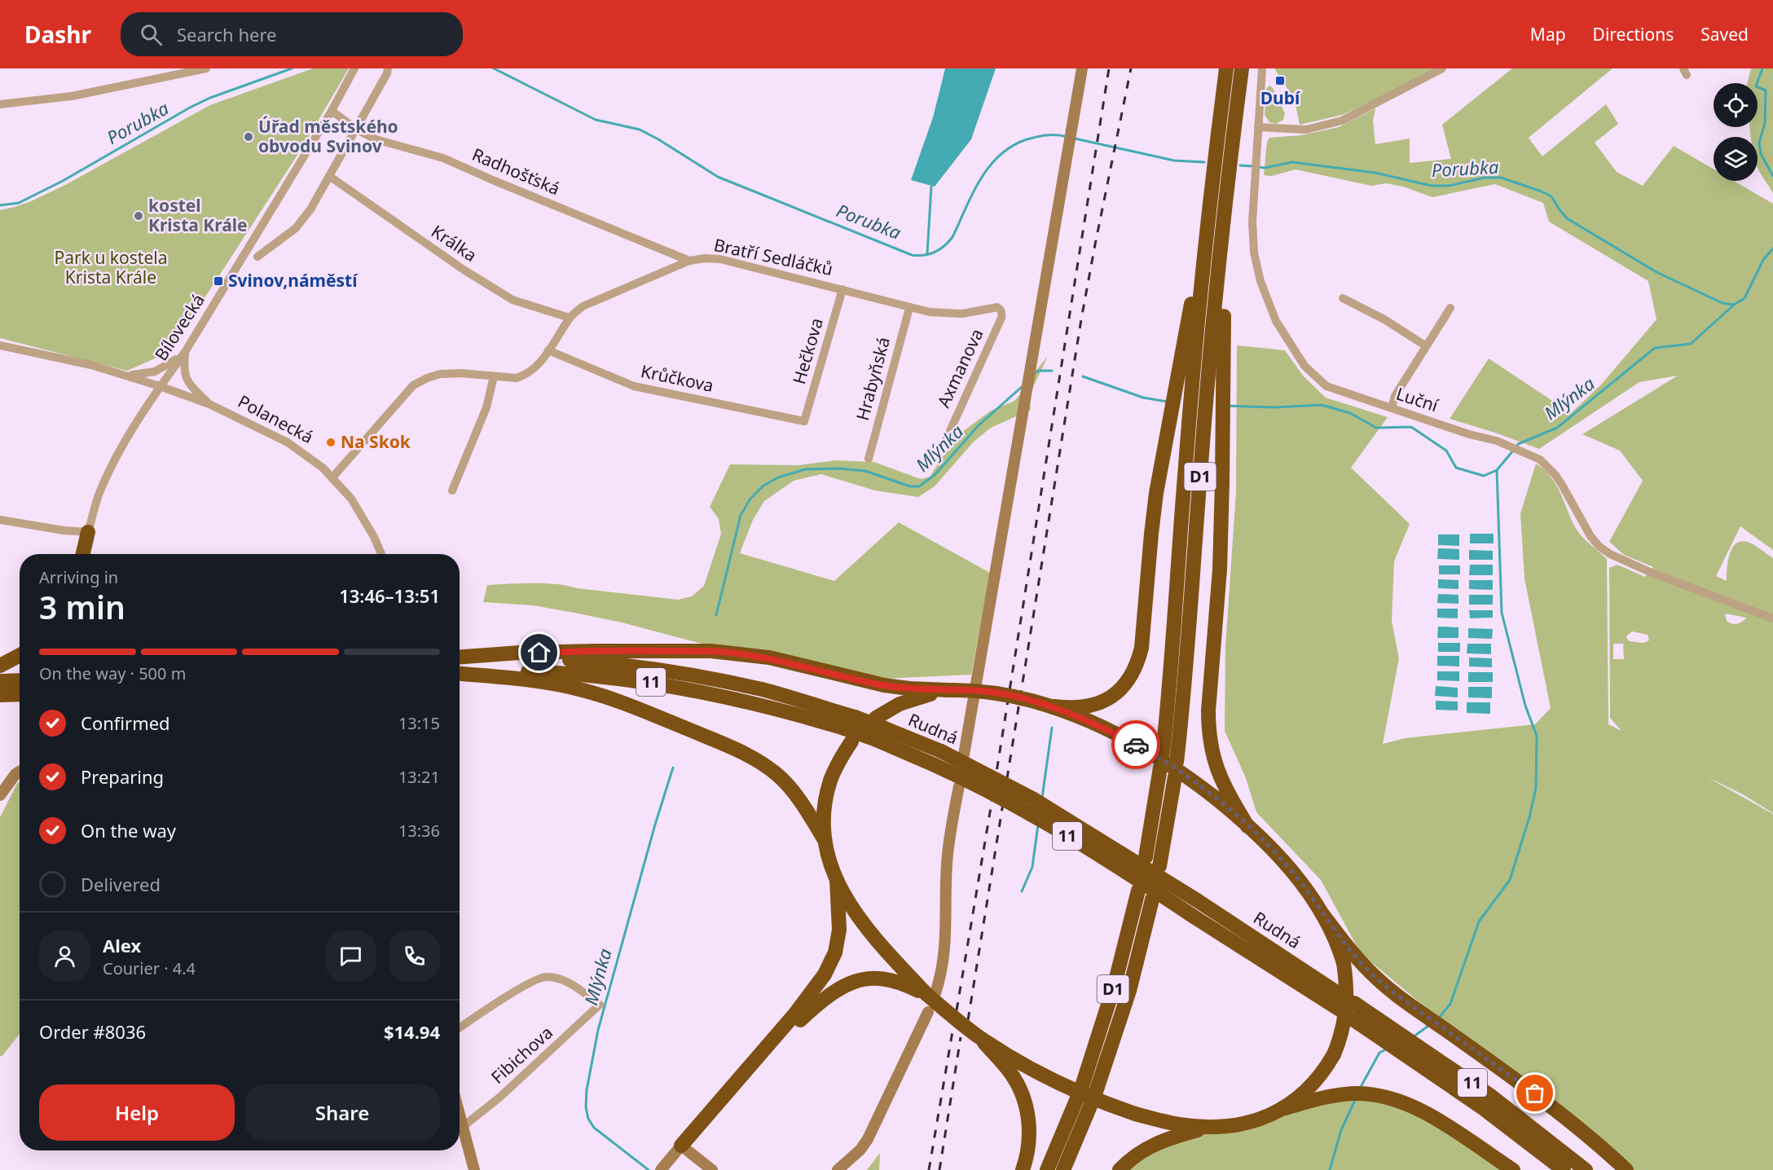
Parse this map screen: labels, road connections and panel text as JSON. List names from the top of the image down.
{
  "streets": {
    "highway": ["D1", "11", "Rudná"],
    "street": [
      "Radhošťská",
      "Králka",
      "Bratří Sedláčků",
      "Bílovecká",
      "Hečkova",
      "Axmanova",
      "Krůčkova",
      "Hrabyňská",
      "Luční",
      "Polanecká",
      "Fibichova"
    ]
  },
  "crossings": [
    ["Radhošťská", "Bratří Sedláčků"],
    ["Radhošťská", "Bílovecká"],
    ["Králka", "Bratří Sedláčků"],
    ["Bratří Sedláčků", "Hečkova"],
    ["Bratří Sedláčků", "Axmanova"],
    ["Bratří Sedláčků", "Krůčkova"],
    ["Bratří Sedláčků", "Hrabyňská"],
    ["Bratří Sedláčků", "Polanecká"],
    ["Bílovecká", "Polanecká"],
    ["Hečkova", "Krůčkova"]
  ],
  "water": ["Porubka", "Mlýnka"],
  "parks": ["Park u kostela Krista Krále"],
  "places": {
    "transit": ["Dubí", "Svinov,náměstí"],
    "other": ["Úřad městského obvodu Svinov", "kostel Krista Krále", "Na Skok"]
  },
  "page": {
    "header": "Dashr",
    "search": "Search here",
    "nav": ["Map", "Directions", "Saved"],
    "heading": ["3 min", "Arriving in", "13:46–13:51"],
    "panel": [
      "Alex",
      "Courier · 4.4",
      "Order #8036",
      "$14.94"
    ],
    "bar": "On the way · 500 m",
    "list": [
      ["Confirmed", "13:15"],
      ["Preparing", "13:21"],
      ["On the way", "13:36"],
      "Delivered"
    ],
    "buttons": ["Help", "Share"]
  }
}
